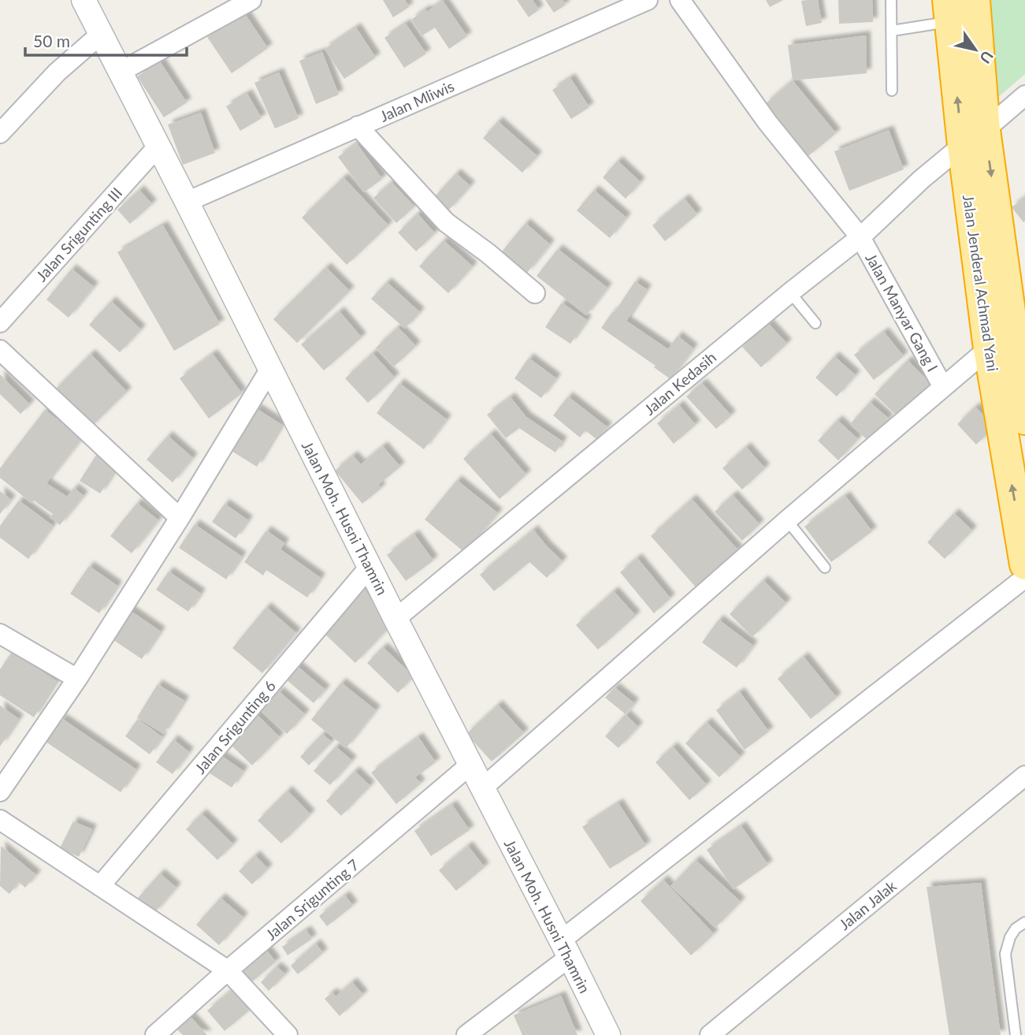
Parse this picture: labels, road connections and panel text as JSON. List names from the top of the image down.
{
  "streets": {
    "highway": ["Jalan Jenderal Achmad Yani"],
    "street": [
      "Jalan Mliwis",
      "Jalan Srigunting III",
      "Jalan Manyar Gang I",
      "Jalan Kedasih",
      "Jalan Moh. Husni Thamrin",
      "Jalan Srigunting 6",
      "Jalan Srigunting 7",
      "Jalan Jalak"
    ]
  },
  "crossings": [
    ["Jalan Mliwis", "Jalan Moh. Husni Thamrin"],
    ["Jalan Srigunting III", "Jalan Moh. Husni Thamrin"],
    ["Jalan Jenderal Achmad Yani", "Jalan Kedasih"],
    ["Jalan Manyar Gang I", "Jalan Kedasih"],
    ["Jalan Kedasih", "Jalan Moh. Husni Thamrin"],
    ["Jalan Moh. Husni Thamrin", "Jalan Srigunting 6"],
    ["Jalan Moh. Husni Thamrin", "Jalan Srigunting 7"]
  ],
  "scale_bar": "50 m",
  "north": "bottom right"
}
